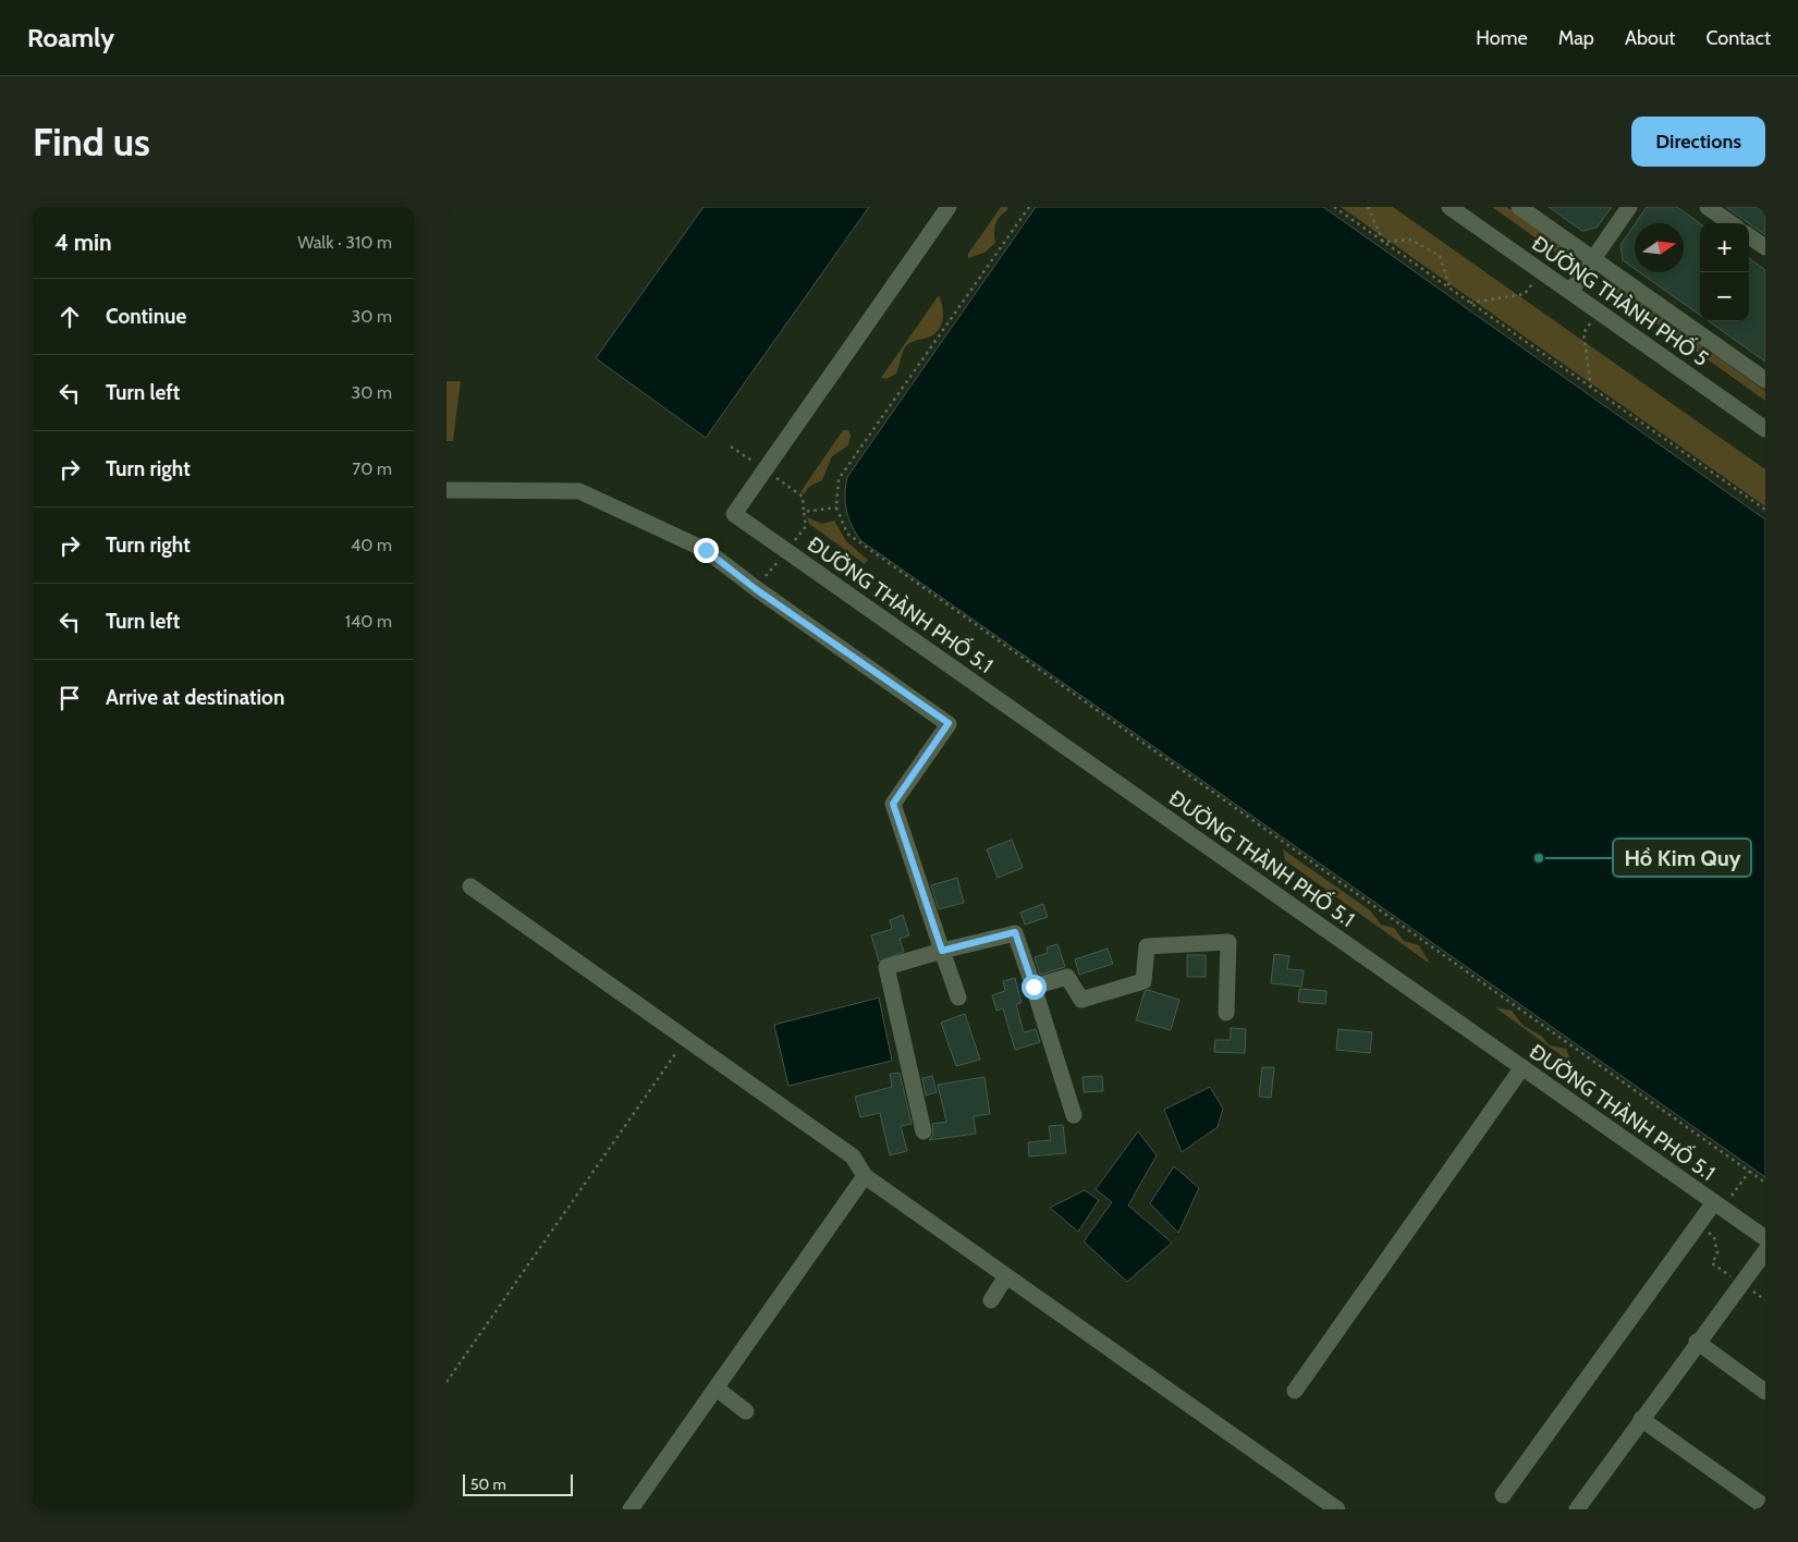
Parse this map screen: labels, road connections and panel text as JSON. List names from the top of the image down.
{
  "streets": {
    "street": ["ĐƯỜNG THÀNH PHỐ 5", "ĐƯỜNG THÀNH PHỐ 5.1"]
  },
  "places": ["Hồ Kim Quy"],
  "scale_bar": "50 m",
  "north": "right",
  "page": {
    "header": "Roamly",
    "nav": [
      "Home",
      "Map",
      "About",
      "Contact"
    ],
    "buttons": "Directions",
    "title": "Find us",
    "heading": ["4 min", "Walk · 310 m"],
    "map_buttons": ["+", "−"],
    "list": [
      ["Continue", "30 m"],
      ["Turn left", "30 m"],
      ["Turn right", "70 m"],
      ["Turn right", "40 m"],
      ["Turn left", "140 m"],
      "Arrive at destination"
    ],
    "scale": "50 m"
  }
}
